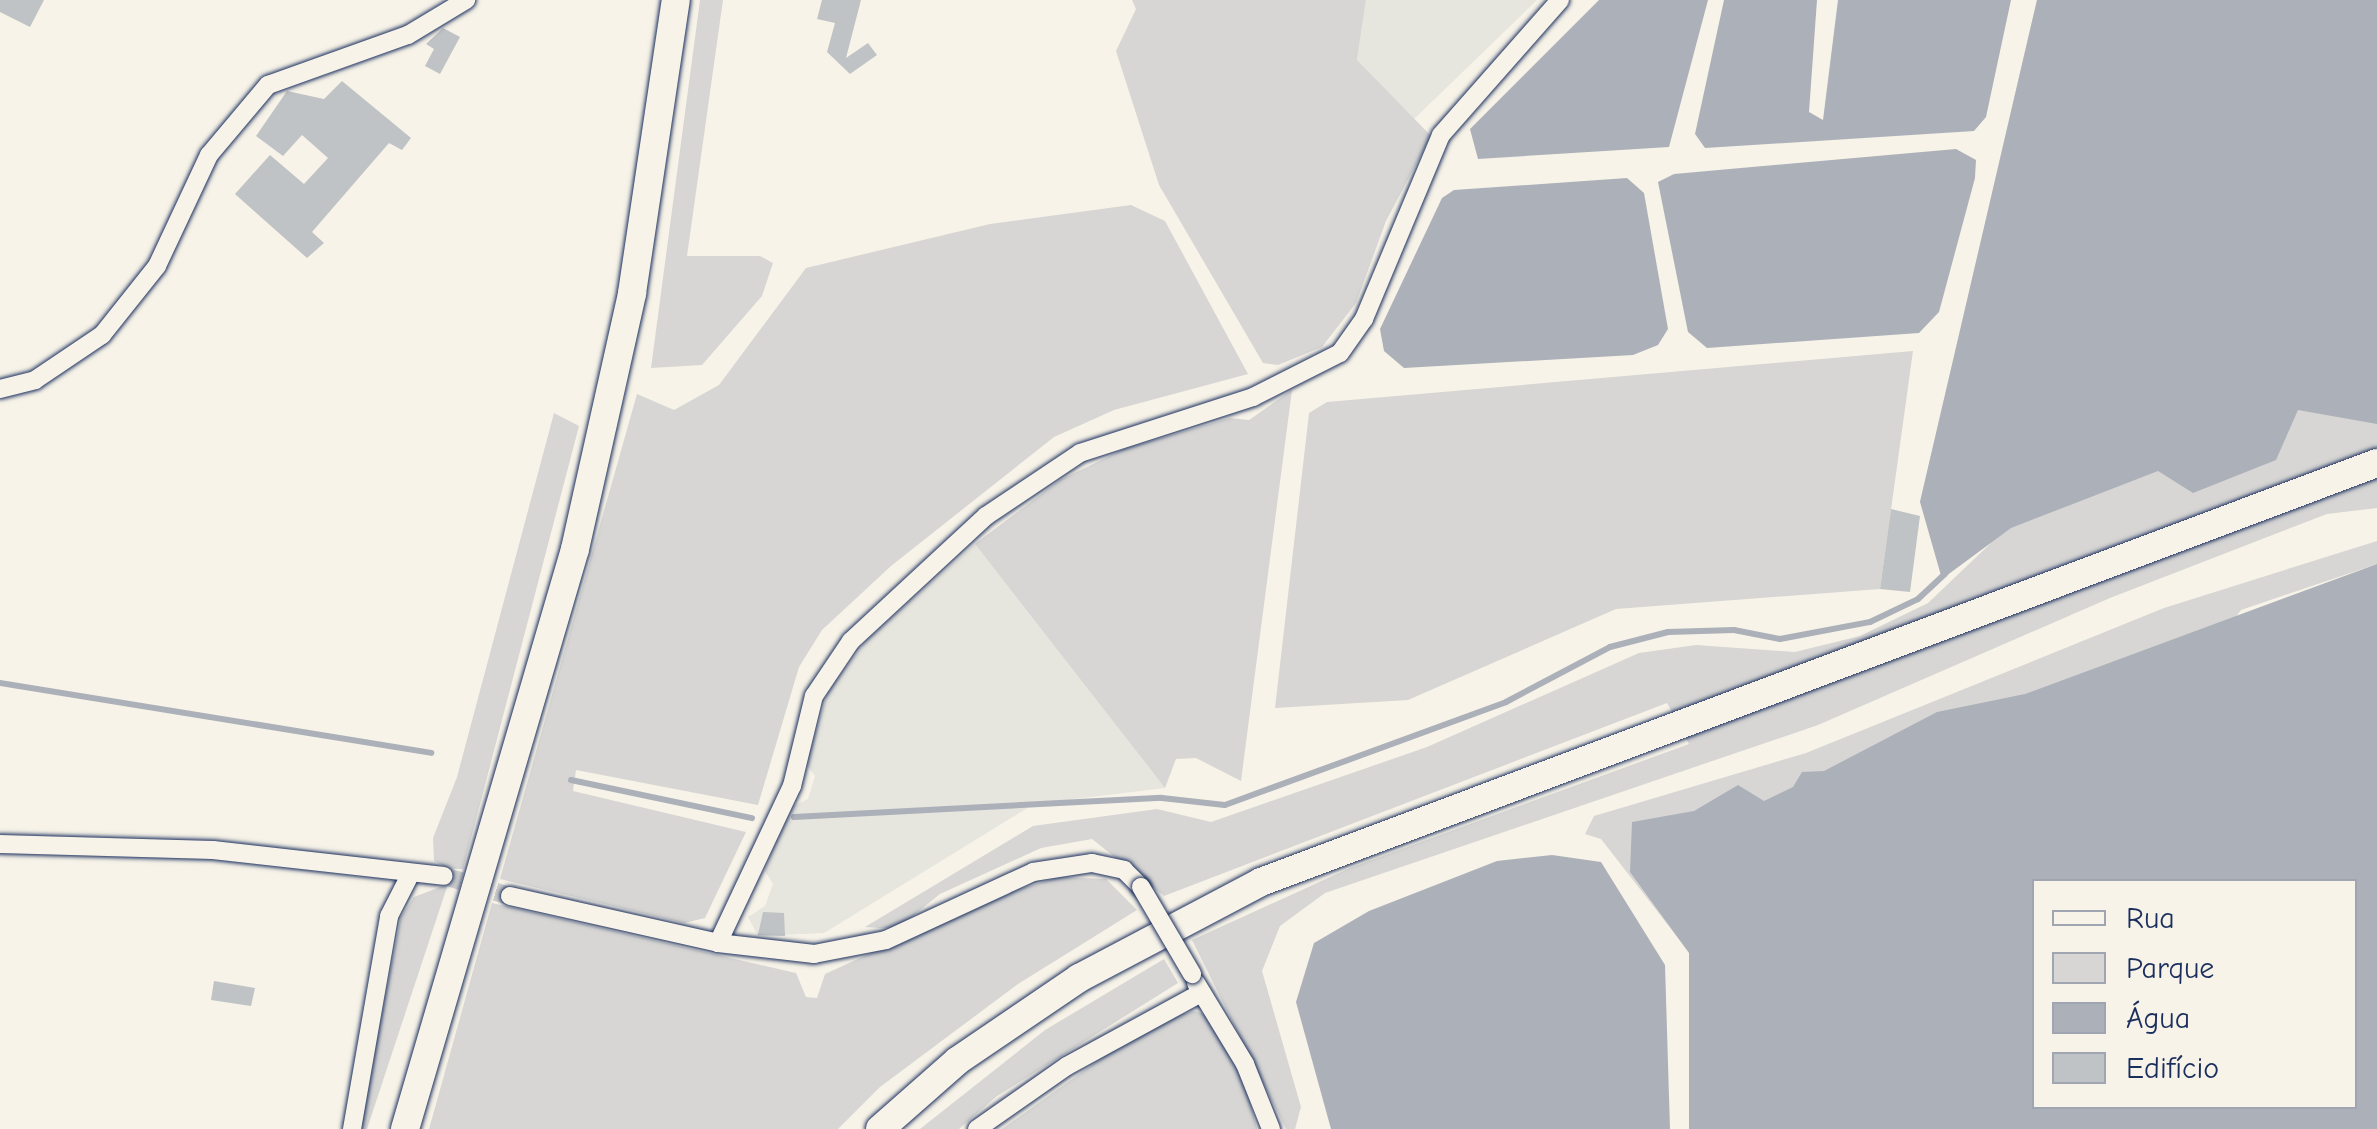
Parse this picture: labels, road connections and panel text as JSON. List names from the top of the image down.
{
  "legend": [
    "Rua",
    "Parque",
    "Água",
    "Edifício"
  ]
}
